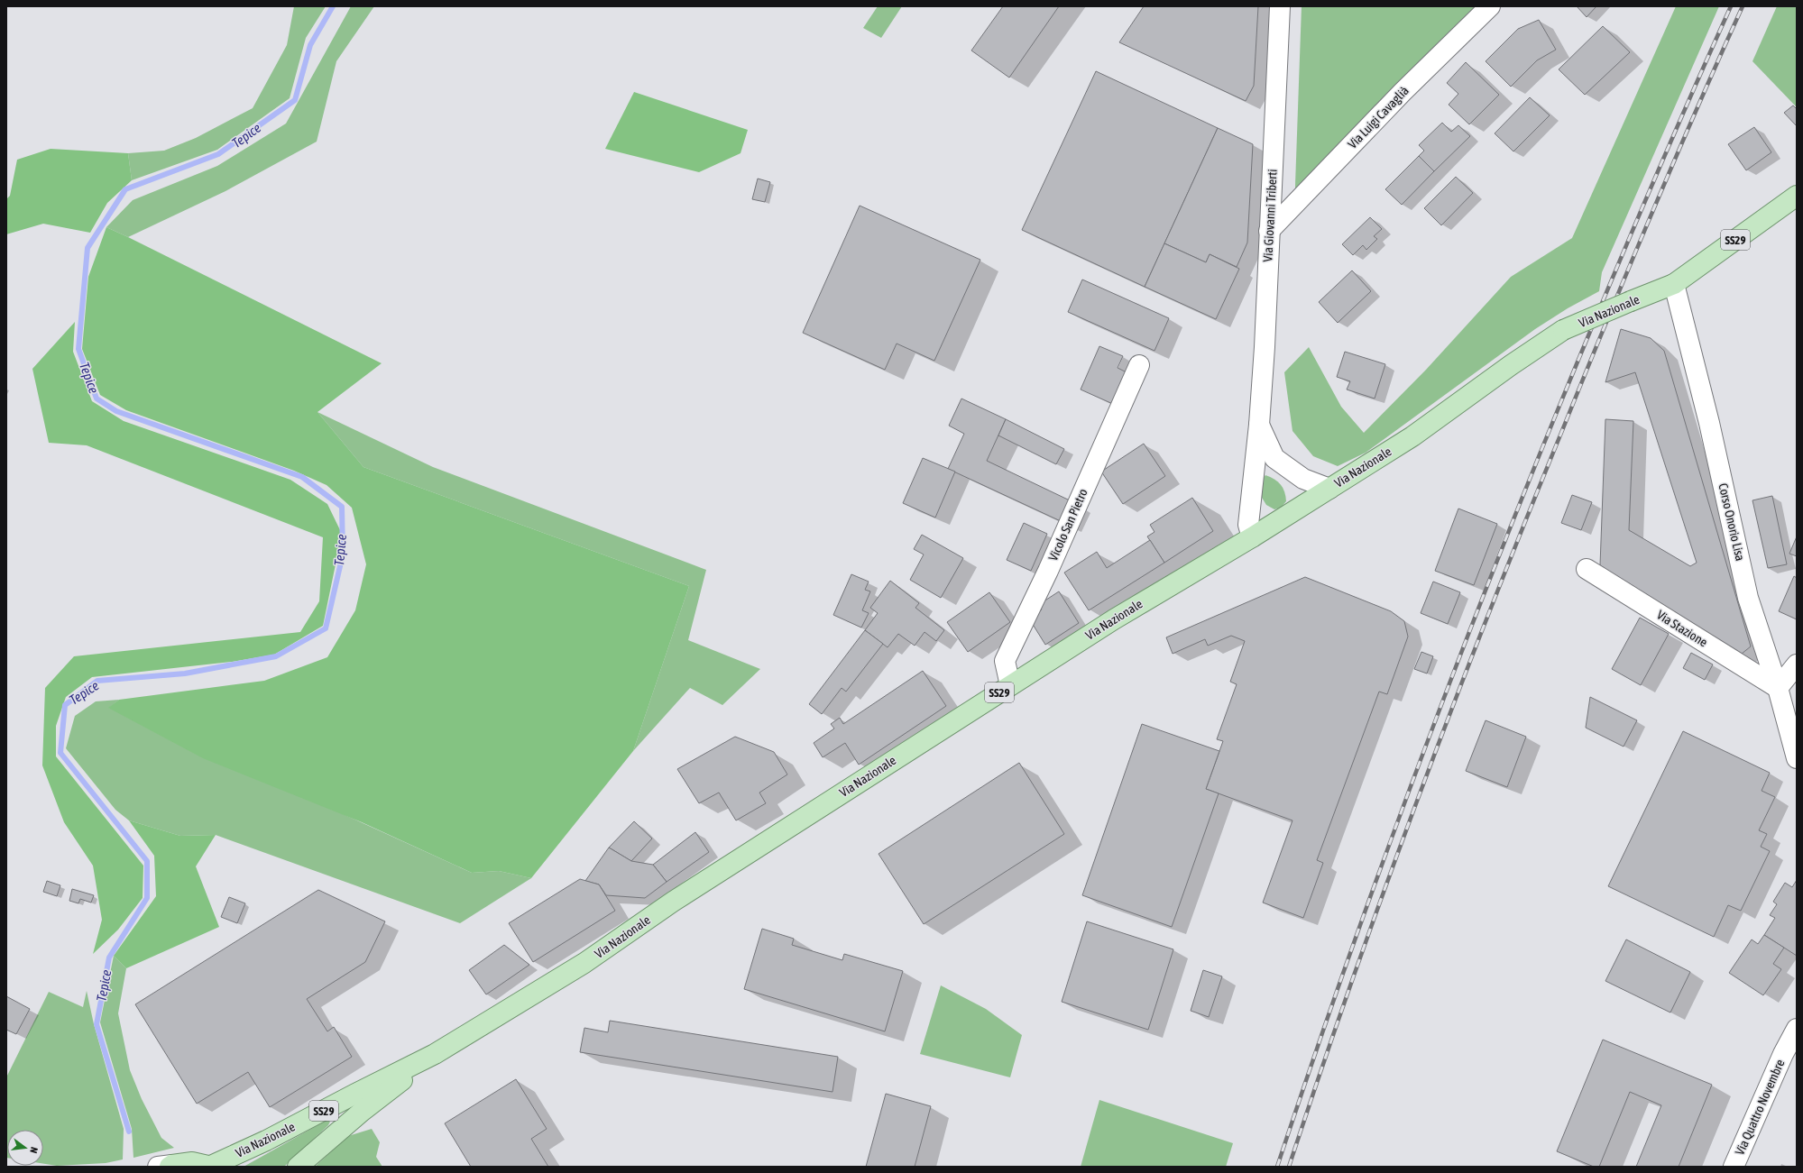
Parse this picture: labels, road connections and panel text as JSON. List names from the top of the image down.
{
  "streets": {
    "main road": ["SS29", "Via Nazionale"],
    "street": [
      "Via Luigi Cavaglià",
      "Via Giovanni Triberti",
      "Corso Onorio Lisa",
      "Vicolo San Pietro",
      "Via Stazione",
      "Via Quattro Novembre"
    ]
  },
  "crossings": [
    ["Via Luigi Cavaglià", "Via Giovanni Triberti"],
    ["Via Giovanni Triberti", "Via Nazionale"],
    ["Via Nazionale", "Corso Onorio Lisa"],
    ["Via Nazionale", "Vicolo San Pietro"],
    ["Corso Onorio Lisa", "Via Stazione"]
  ],
  "water": ["Tepice"],
  "north": "right"
}
